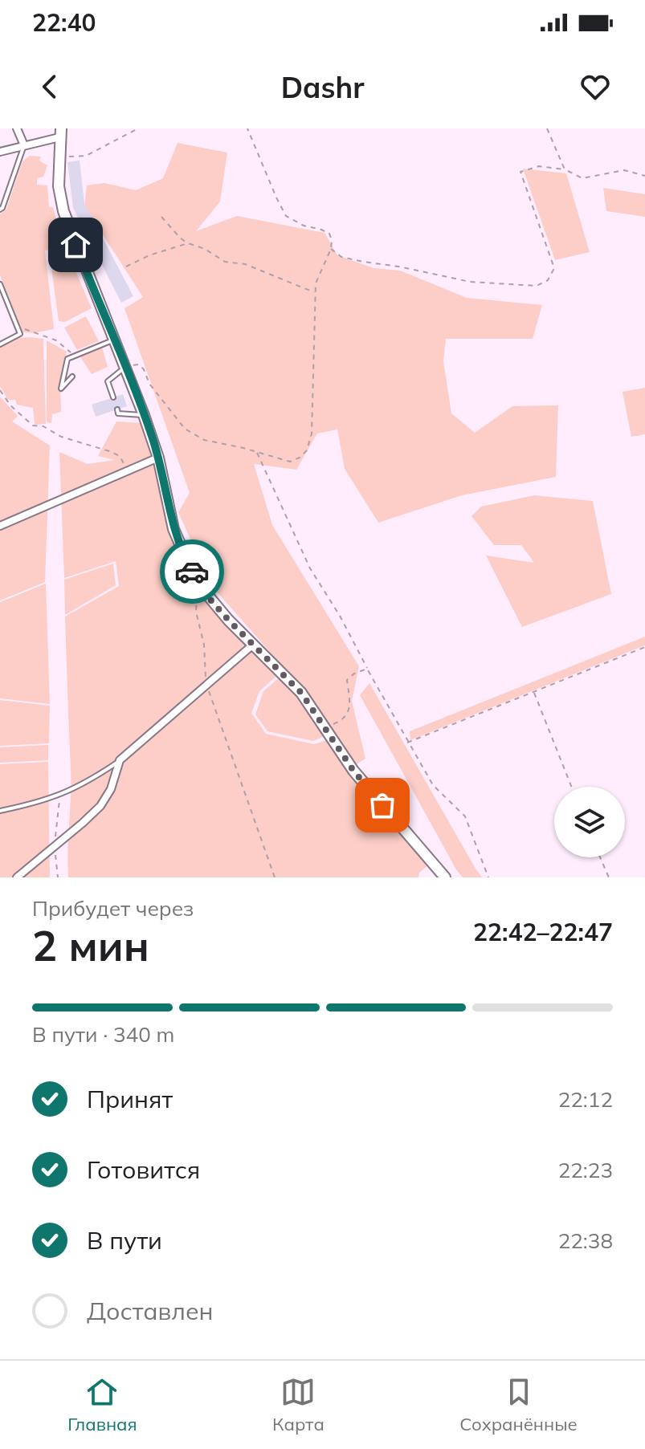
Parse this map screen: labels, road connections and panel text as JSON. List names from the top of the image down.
{
  "page": {
    "status": "22:40",
    "header": "Dashr",
    "heading": ["2 мин", "Прибудет через", "22:42–22:47"],
    "bar": "В пути · 340 m",
    "list": [
      ["Принят", "22:12"],
      ["Готовится", "22:23"],
      ["В пути", "22:38"],
      "Доставлен"
    ],
    "tabs": ["Главная", "Карта", "Сохранённые"]
  }
}
